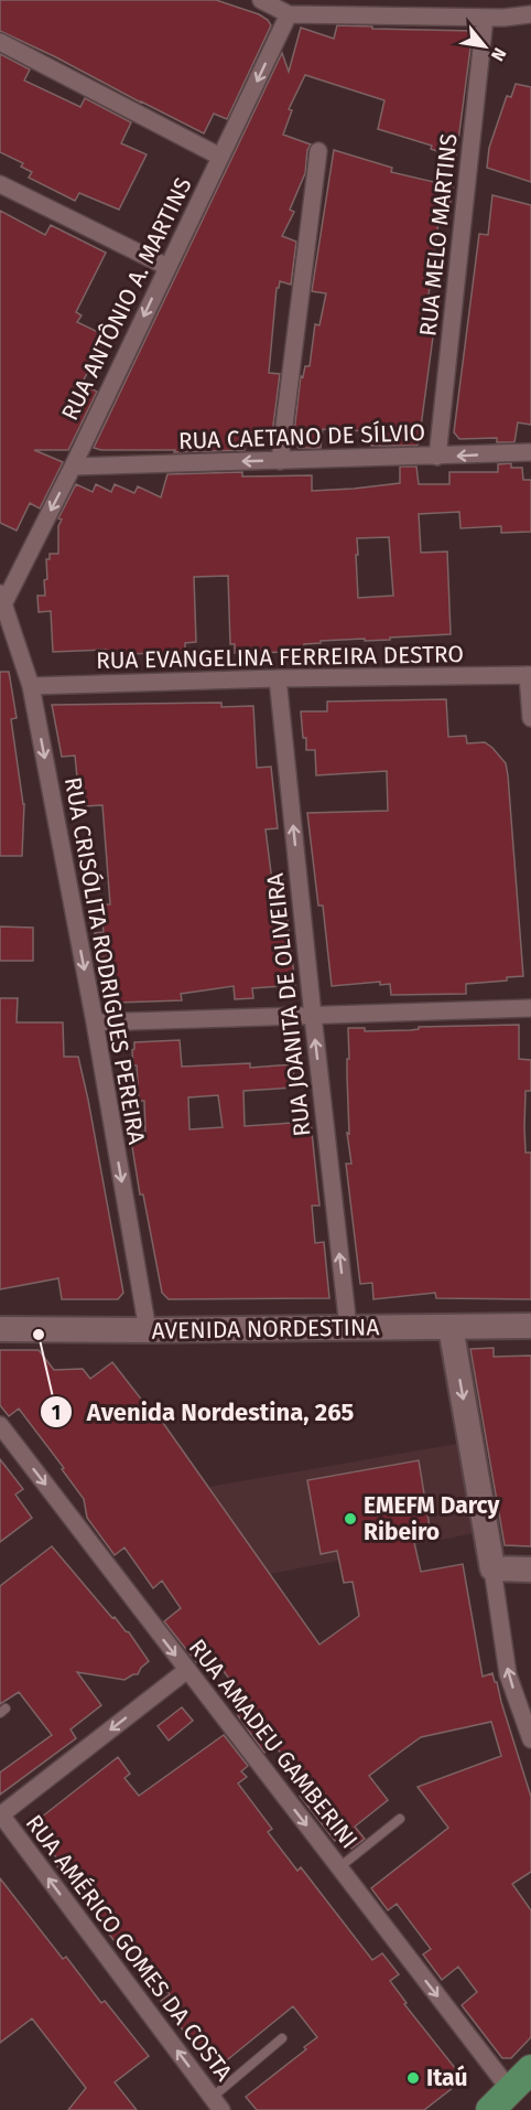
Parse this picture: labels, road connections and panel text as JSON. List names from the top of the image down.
{
  "streets": {
    "main road": ["AVENIDA NORDESTINA"],
    "street": [
      "RUA MELO MARTINS",
      "RUA ANTÔNIO A. MARTINS",
      "RUA CAETANO DE SÍLVIO",
      "RUA EVANGELINA FERREIRA DESTRO",
      "RUA CRISÓLITA RODRIGUES PEREIRA",
      "RUA JOANITA DE OLIVEIRA",
      "RUA AMADEU GAMBERINI",
      "RUA AMÉRICO GOMES DA COSTA"
    ]
  },
  "crossings": [
    ["RUA MELO MARTINS", "RUA CAETANO DE SÍLVIO"],
    ["RUA ANTÔNIO A. MARTINS", "RUA CAETANO DE SÍLVIO"],
    ["RUA ANTÔNIO A. MARTINS", "RUA CRISÓLITA RODRIGUES PEREIRA"],
    ["RUA EVANGELINA FERREIRA DESTRO", "RUA CRISÓLITA RODRIGUES PEREIRA"],
    ["RUA EVANGELINA FERREIRA DESTRO", "RUA JOANITA DE OLIVEIRA"],
    ["RUA CRISÓLITA RODRIGUES PEREIRA", "AVENIDA NORDESTINA"],
    ["RUA JOANITA DE OLIVEIRA", "AVENIDA NORDESTINA"]
  ],
  "one_way": [
    "RUA ANTÔNIO A. MARTINS",
    "RUA CAETANO DE SÍLVIO",
    "RUA CRISÓLITA RODRIGUES PEREIRA",
    "RUA JOANITA DE OLIVEIRA",
    "RUA AMADEU GAMBERINI",
    "RUA AMÉRICO GOMES DA COSTA"
  ],
  "places": ["Avenida Nordestina, 265", "EMEFM Darcy Ribeiro", "Itaú"],
  "north": "bottom right"
}
